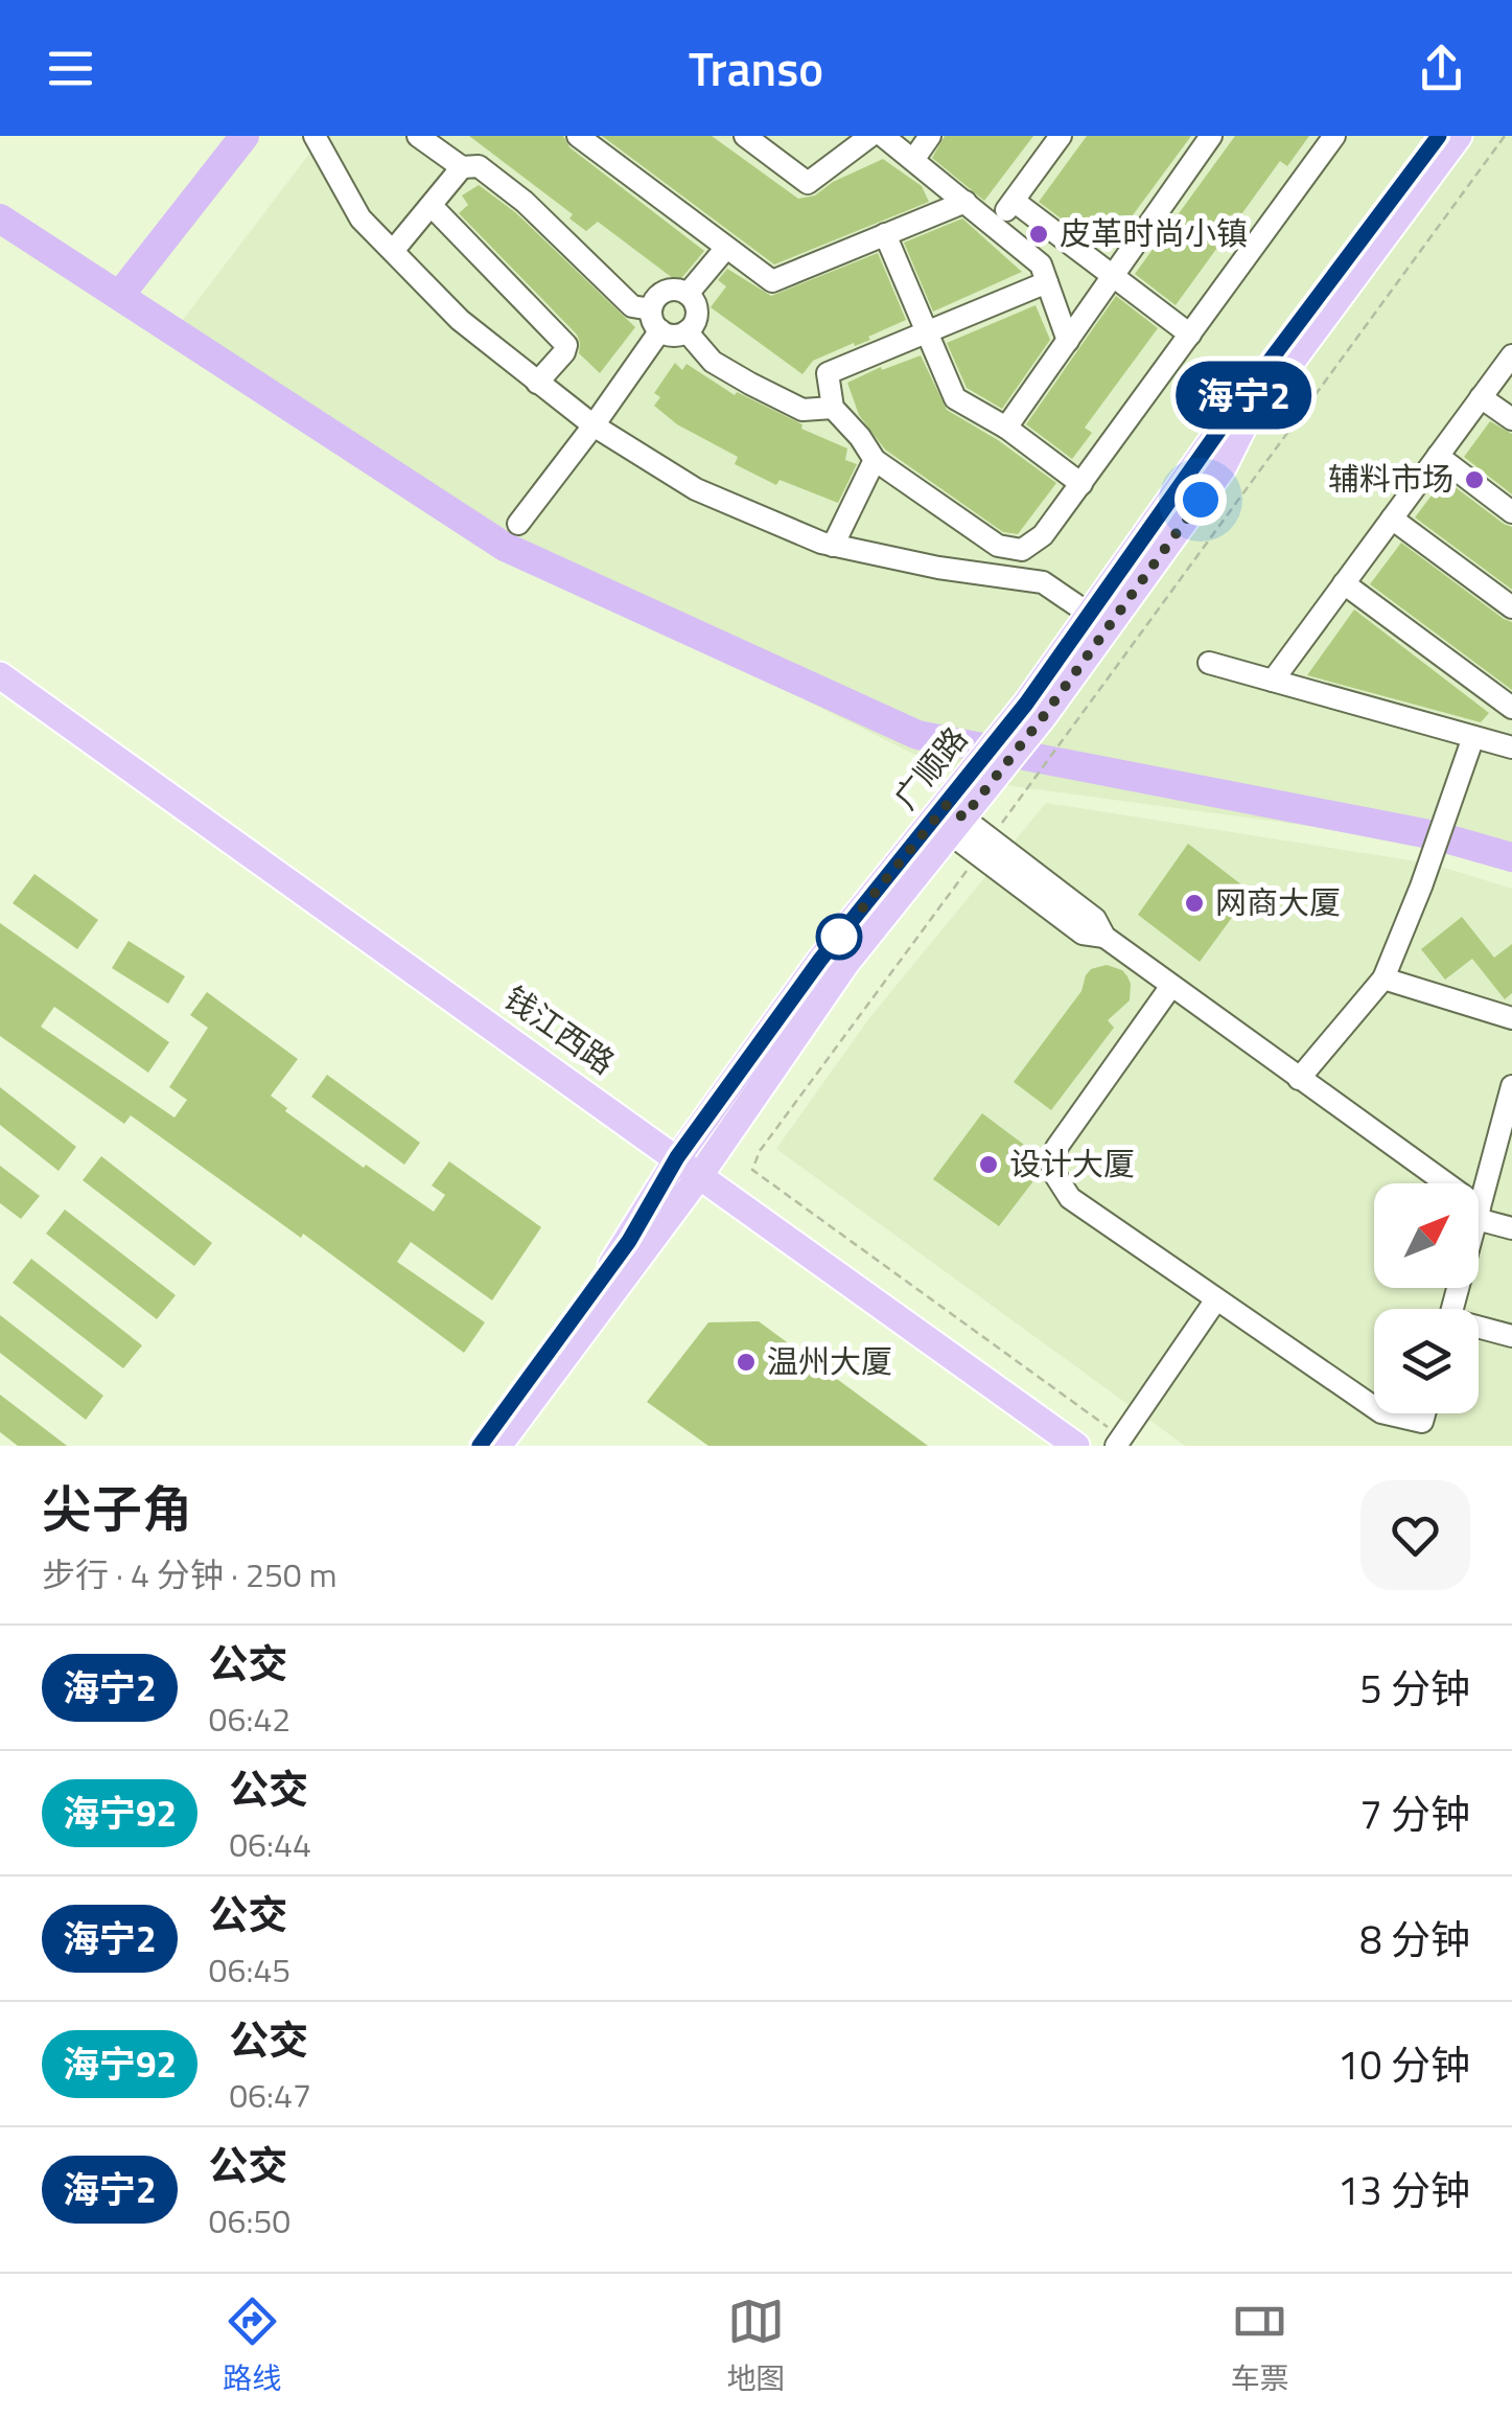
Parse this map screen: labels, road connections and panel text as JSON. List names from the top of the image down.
{
  "streets": {
    "main road": ["广顺路", "钱江西路"]
  },
  "crossings": [
    ["广顺路", "钱江西路"]
  ],
  "places": [
    "皮革时尚小镇",
    "辅料市场",
    "网商大厦",
    "设计大厦",
    "温州大厦"
  ],
  "lines": ["bus line 海宁2"],
  "north": "top right",
  "page": {
    "header": "Transo",
    "on_map": "海宁2",
    "heading": ["尖子角", "步行 · 4 分钟 · 250 m"],
    "list": [
      {
        "mark": "海宁2",
        "name": "公交",
        "note": "06:42",
        "value": "5 分钟"
      },
      {
        "mark": "海宁92",
        "name": "公交",
        "note": "06:44",
        "value": "7 分钟"
      },
      {
        "mark": "海宁2",
        "name": "公交",
        "note": "06:45",
        "value": "8 分钟"
      },
      {
        "mark": "海宁92",
        "name": "公交",
        "note": "06:47",
        "value": "10 分钟"
      },
      {
        "mark": "海宁2",
        "name": "公交",
        "note": "06:50",
        "value": "13 分钟"
      }
    ],
    "tabs": ["路线", "地图", "车票"]
  }
}
